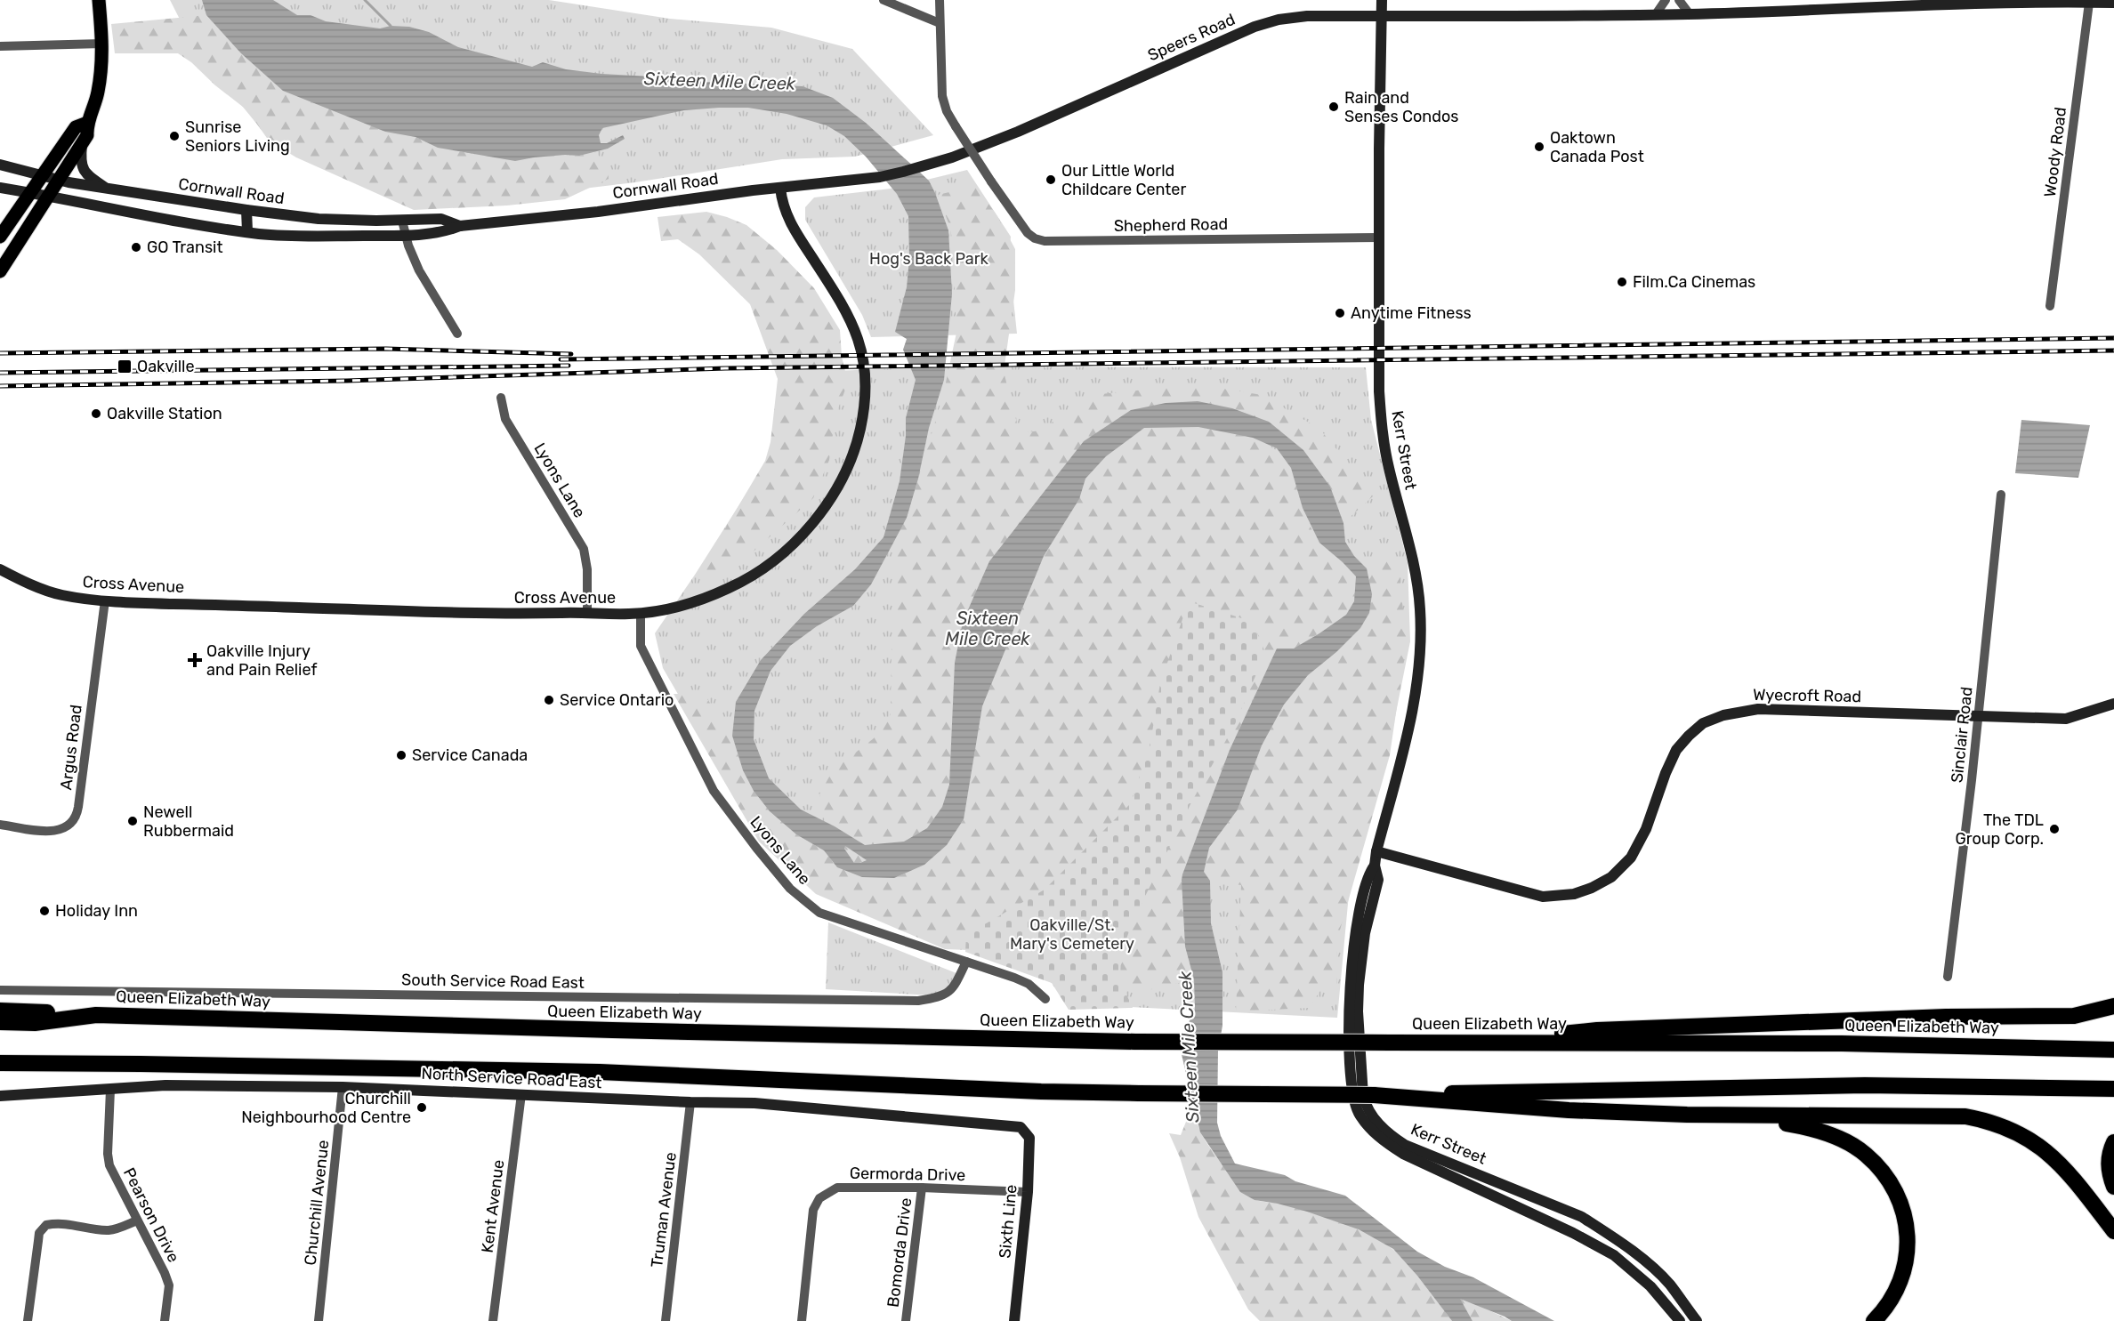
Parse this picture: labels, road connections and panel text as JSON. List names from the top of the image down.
{
  "streets": {
    "highway": ["Queen Elizabeth Way"],
    "main road": [
      "Speers Road",
      "Cornwall Road",
      "Kerr Street",
      "Cross Avenue",
      "Wyecroft Road",
      "North Service Road East",
      "Sixth Line"
    ],
    "street": [
      "Woody Road",
      "Shepherd Road",
      "Lyons Lane",
      "Sinclair Road",
      "Argus Road",
      "South Service Road East",
      "Germorda Drive",
      "Churchill Avenue",
      "Kent Avenue",
      "Truman Avenue",
      "Pearson Drive",
      "Bomorda Drive"
    ]
  },
  "crossings": [
    ["Speers Road", "Woody Road"],
    ["Speers Road", "Cornwall Road"],
    ["Speers Road", "Kerr Street"],
    ["Speers Road", "Cross Avenue"],
    ["Cornwall Road", "Cross Avenue"],
    ["Shepherd Road", "Kerr Street"],
    ["Kerr Street", "Wyecroft Road"],
    ["Lyons Lane", "Cross Avenue"],
    ["Lyons Lane", "South Service Road East"],
    ["Cross Avenue", "Argus Road"],
    ["Wyecroft Road", "Sinclair Road"],
    ["North Service Road East", "Churchill Avenue"],
    ["North Service Road East", "Kent Avenue"],
    ["North Service Road East", "Truman Avenue"],
    ["North Service Road East", "Pearson Drive"],
    ["North Service Road East", "Sixth Line"],
    ["Germorda Drive", "Sixth Line"],
    ["Germorda Drive", "Bomorda Drive"]
  ],
  "water": ["Sixteen Mile Creek"],
  "parks": ["Hog's Back Park", "Oakville/St. Mary's Cemetery"],
  "places": {
    "other": [
      "Rain and Senses Condos",
      "Sunrise Seniors Living",
      "Oaktown Canada Post",
      "Our Little World Childcare Center",
      "GO Transit",
      "Film.Ca Cinemas",
      "Anytime Fitness",
      "Oakville Station",
      "Service Ontario",
      "Service Canada",
      "Newell Rubbermaid",
      "The TDL Group Corp.",
      "Holiday Inn",
      "Churchill Neighbourhood Centre"
    ],
    "transit": ["Oakville"],
    "health": ["Oakville Injury and Pain Relief"]
  }
}
